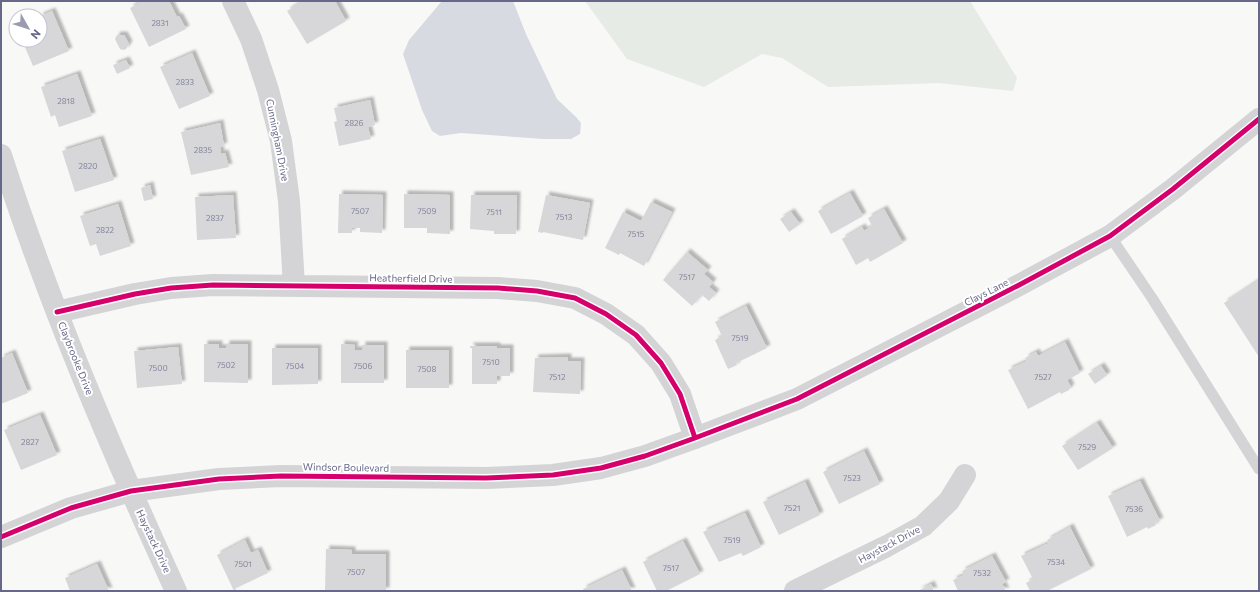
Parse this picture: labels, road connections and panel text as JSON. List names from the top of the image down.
{
  "streets": {
    "street": [
      "Cunningham Drive",
      "Heatherfield Drive",
      "Clays Lane",
      "Claybrooke Drive",
      "Windsor Boulevard",
      "Haystack Drive"
    ]
  },
  "crossings": [
    ["Cunningham Drive", "Heatherfield Drive"],
    ["Heatherfield Drive", "Clays Lane"],
    ["Heatherfield Drive", "Claybrooke Drive"],
    ["Heatherfield Drive", "Windsor Boulevard"],
    ["Clays Lane", "Windsor Boulevard"],
    ["Claybrooke Drive", "Windsor Boulevard"],
    ["Claybrooke Drive", "Haystack Drive"],
    ["Windsor Boulevard", "Haystack Drive"]
  ],
  "house_numbers": [
    "2831",
    "2833",
    "2818",
    "2826",
    "2835",
    "2820",
    "7507",
    "7509",
    "7511",
    "7513",
    "2837",
    "2822",
    "7515",
    "7517",
    "7519",
    "7510",
    "7502",
    "7504",
    "7506",
    "7500",
    "7508",
    "7512",
    "7527",
    "2827",
    "7529",
    "7523",
    "7521",
    "7536",
    "7519",
    "7534",
    "7501",
    "7517",
    "7507",
    "7532"
  ],
  "north": "bottom right"
}
